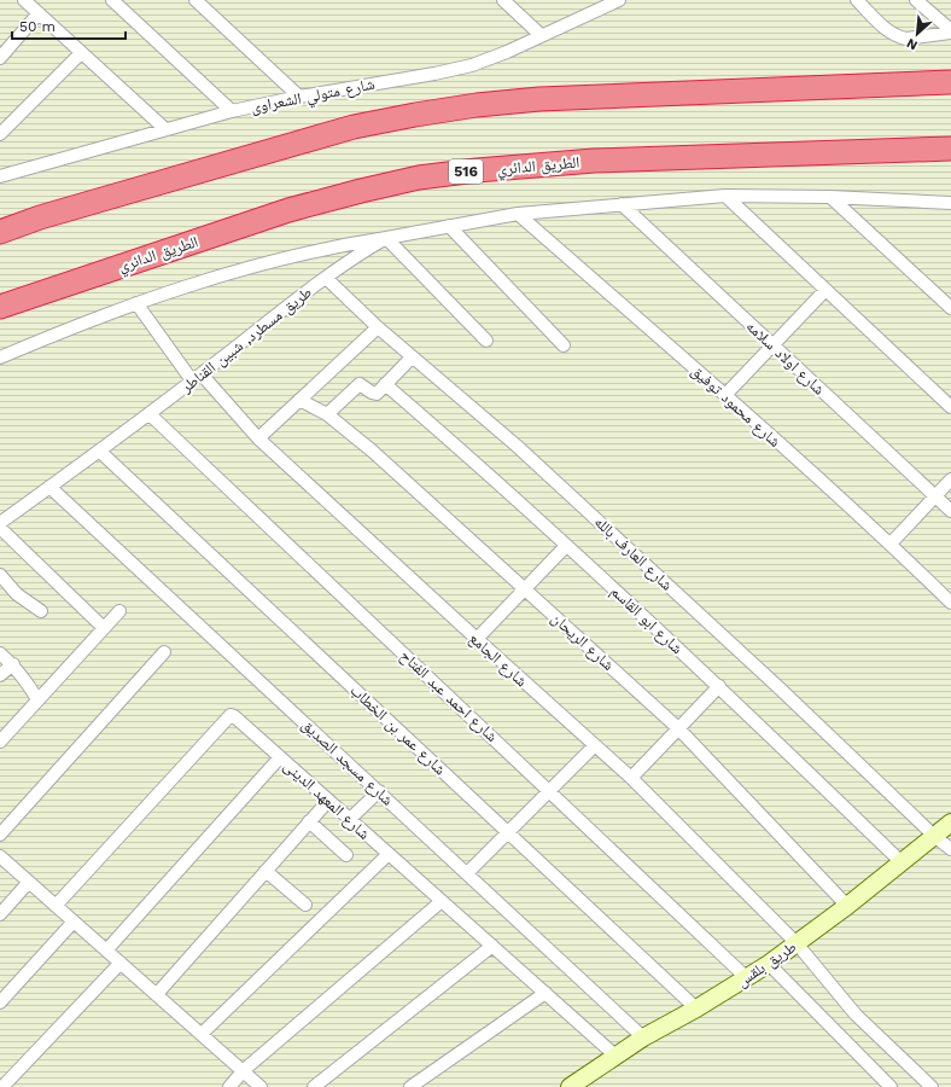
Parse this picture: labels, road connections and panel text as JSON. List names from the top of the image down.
{
  "streets": {
    "highway": ["الطريق الدائري", "516"],
    "main road": ["طريق بلقس"],
    "street": [
      "شارع متولي الشعراوى",
      "طريق مسطرد, شبين القناطر",
      "شارع اولاد سلامه",
      "شارع محمود توفيق",
      "شارع العارف بالله",
      "شارع ابو القاسم",
      "شارع الريحان",
      "شارع الجامع",
      "شارع احمد عبد الفتاح",
      "شارع عمر بن الخطاب",
      "شارع مسجد الصديق",
      "شارع المعهد الدينى"
    ]
  },
  "crossings": [
    ["طريق مسطرد, شبين القناطر", "شارع اولاد سلامه"],
    ["طريق مسطرد, شبين القناطر", "شارع محمود توفيق"],
    ["طريق مسطرد, شبين القناطر", "شارع العارف بالله"],
    ["طريق مسطرد, شبين القناطر", "شارع الجامع"],
    ["طريق مسطرد, شبين القناطر", "شارع احمد عبد الفتاح"],
    ["طريق مسطرد, شبين القناطر", "شارع عمر بن الخطاب"],
    ["طريق مسطرد, شبين القناطر", "شارع مسجد الصديق"],
    ["شارع العارف بالله", "طريق بلقس"],
    ["شارع ابو القاسم", "طريق بلقس"],
    ["شارع الريحان", "طريق بلقس"],
    ["شارع الجامع", "طريق بلقس"],
    ["شارع احمد عبد الفتاح", "طريق بلقس"],
    ["شارع عمر بن الخطاب", "طريق بلقس"],
    ["شارع مسجد الصديق", "طريق بلقس"],
    ["شارع المعهد الدينى", "طريق بلقس"]
  ],
  "scale_bar": "50 m",
  "north": "bottom left"
}
